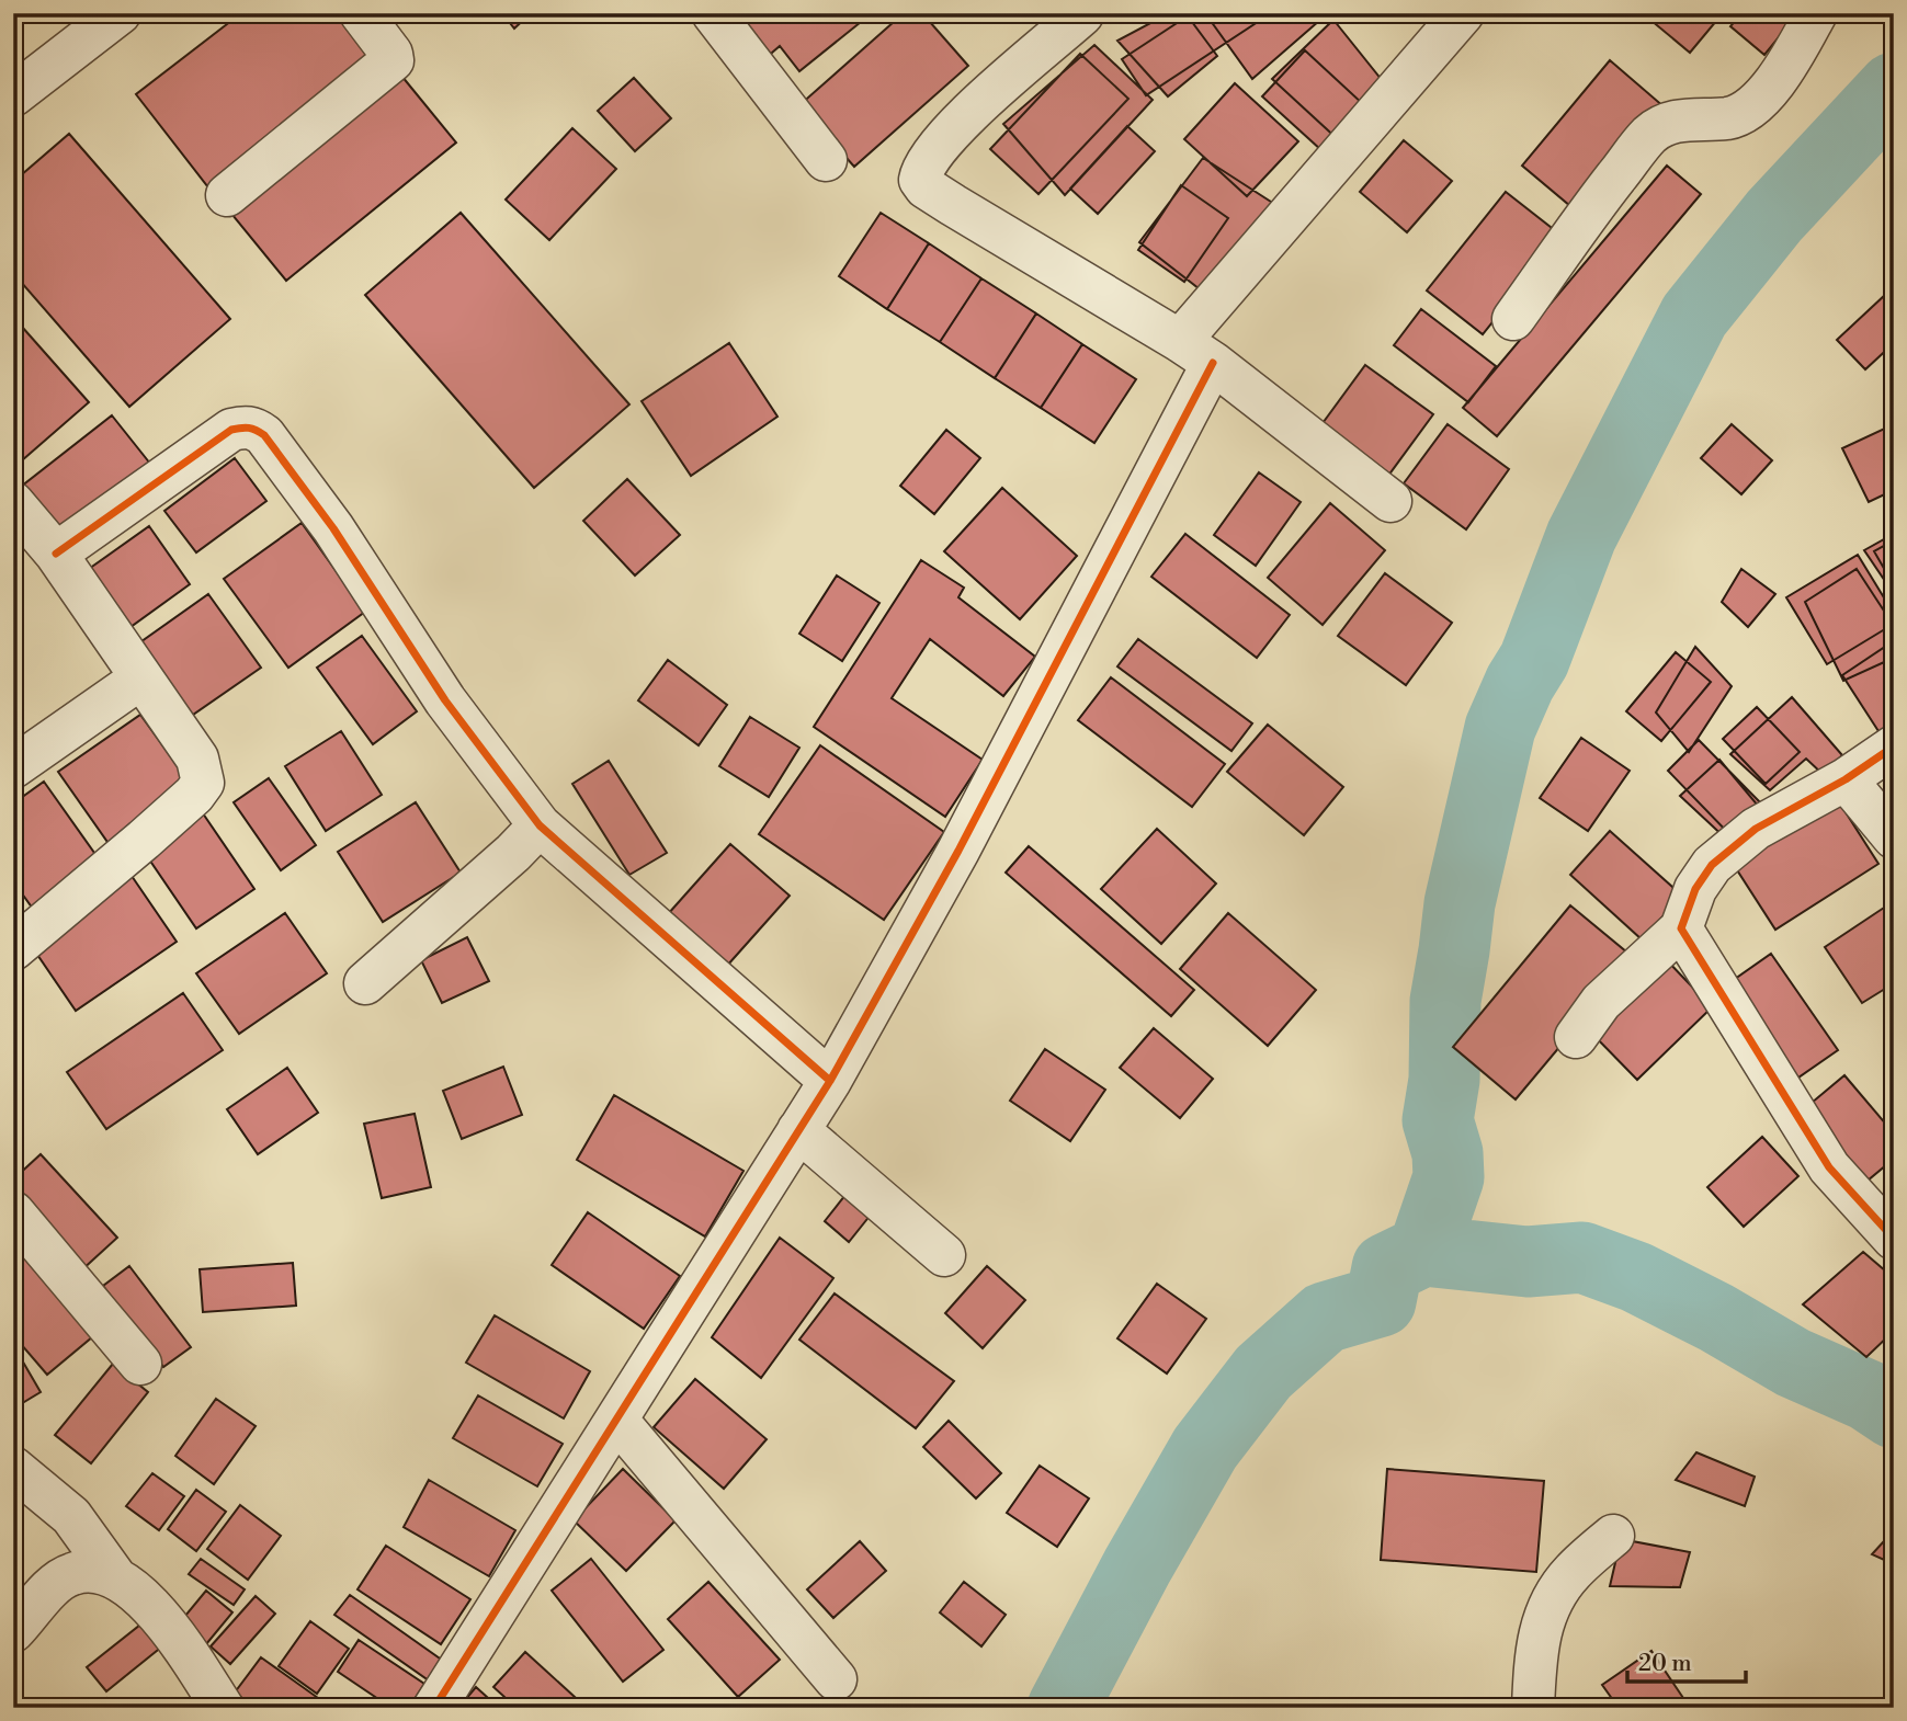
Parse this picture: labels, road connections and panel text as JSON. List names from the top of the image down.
{
  "scale_bar": "20 m"
}
